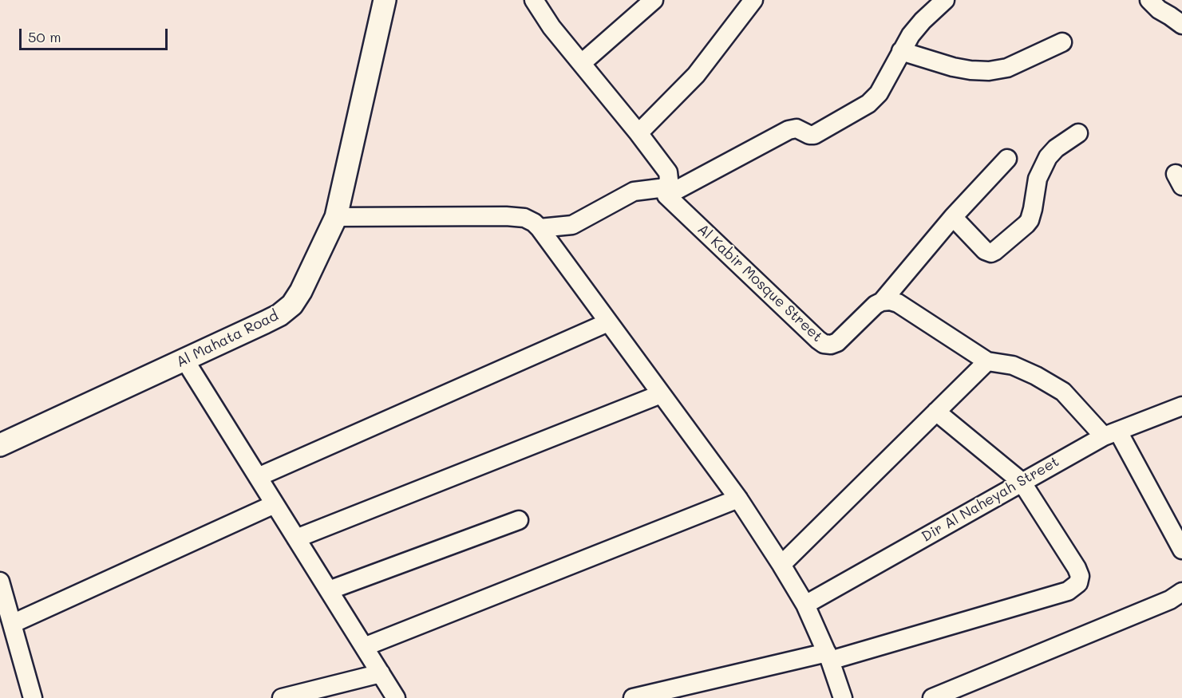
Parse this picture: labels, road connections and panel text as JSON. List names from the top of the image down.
{
  "streets": {
    "street": ["Al Kabir Mosque Street", "Al Mahata Road", "Dir Al Naheyah Street"]
  },
  "scale_bar": "50 m"
}
